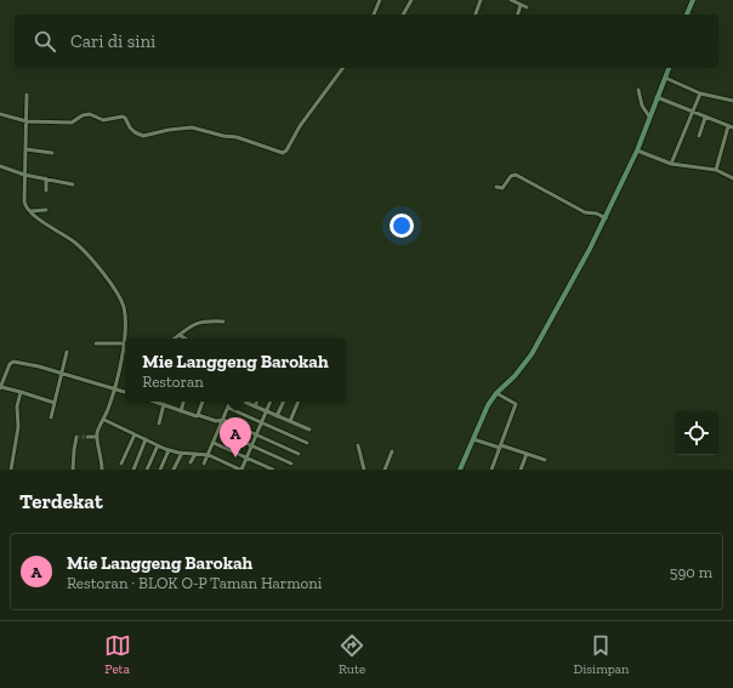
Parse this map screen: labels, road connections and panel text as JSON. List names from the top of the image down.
{
  "page": {
    "search": "Cari di sini",
    "popup": ["Mie Langgeng Barokah", "Restoran"],
    "pins": "A",
    "heading": "Terdekat",
    "list": [
      {
        "mark": "A",
        "name": "Mie Langgeng Barokah",
        "note": "Restoran · BLOK O-P Taman Harmoni",
        "value": "590 m"
      }
    ],
    "nav": ["Peta", "Rute", "Disimpan"]
  }
}
